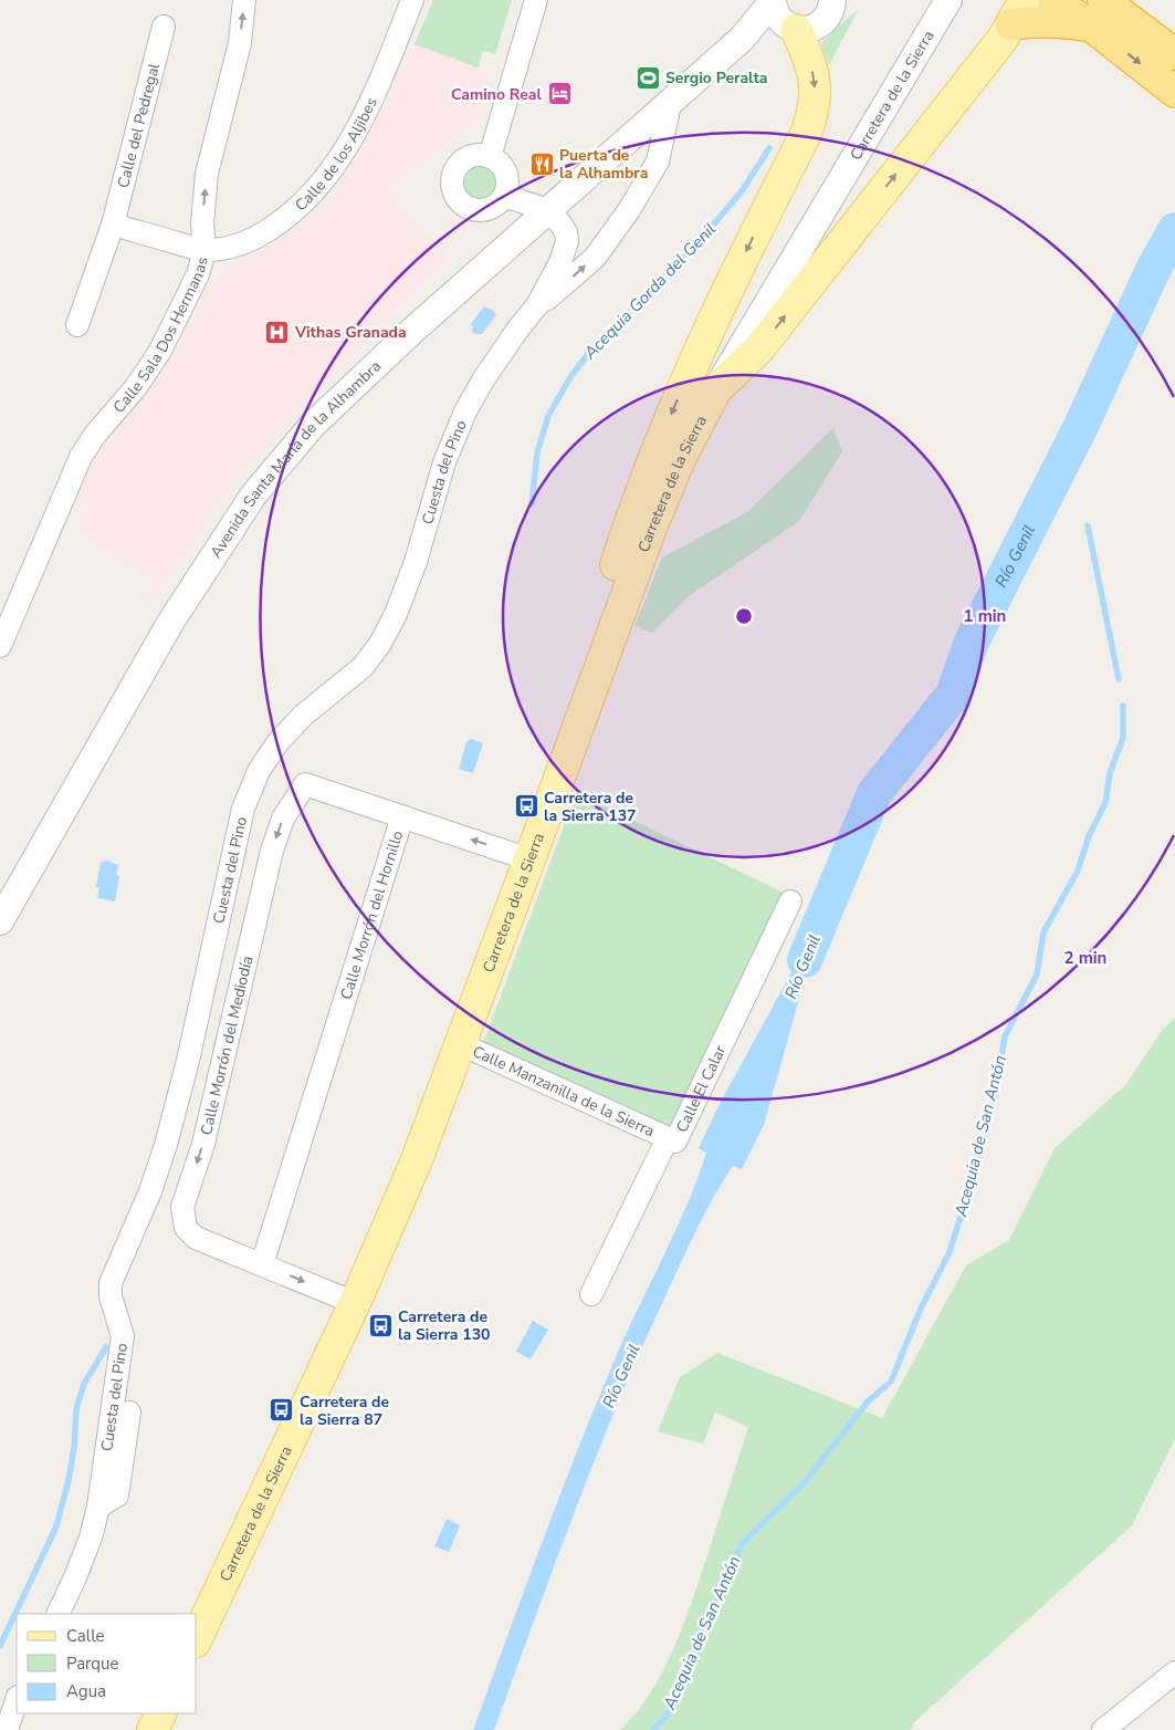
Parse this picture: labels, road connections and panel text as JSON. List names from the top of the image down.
{
  "streets": {
    "main road": ["Carretera de la Sierra"],
    "street": [
      "Calle del Pedregal",
      "Calle de los Aljibes",
      "Calle Sala Dos Hermanas",
      "Avenida Santa María de la Alhambra",
      "Cuesta del Pino",
      "Calle Morrón del Hornillo",
      "Calle Morrón del Mediodía",
      "Calle El Calar",
      "Calle Manzanilla de la Sierra"
    ]
  },
  "crossings": [
    ["Carretera de la Sierra", "Calle Morrón del Hornillo"],
    ["Carretera de la Sierra", "Calle Morrón del Mediodía"],
    ["Carretera de la Sierra", "Calle Manzanilla de la Sierra"],
    ["Calle de los Aljibes", "Calle Sala Dos Hermanas"],
    ["Avenida Santa María de la Alhambra", "Cuesta del Pino"],
    ["Calle Morrón del Hornillo", "Calle Morrón del Mediodía"],
    ["Calle El Calar", "Calle Manzanilla de la Sierra"]
  ],
  "one_way": ["Calle Sala Dos Hermanas", "Calle Morrón del Mediodía"],
  "water": ["Acequia Gorda del Genil", "Río Genil", "Acequia de San Antón"],
  "places": {
    "sports": ["Sergio Peralta"],
    "hotel": ["Camino Real"],
    "restaurant": ["Puerta de la Alhambra"],
    "hospital": ["Vithas Granada"],
    "bus stop": ["Carretera de la Sierra 137", "Carretera de la Sierra 130", "Carretera de la Sierra 87"]
  },
  "legend": ["Calle", "Parque", "Agua"],
  "rings": ["1 min", "2 min"]
}
